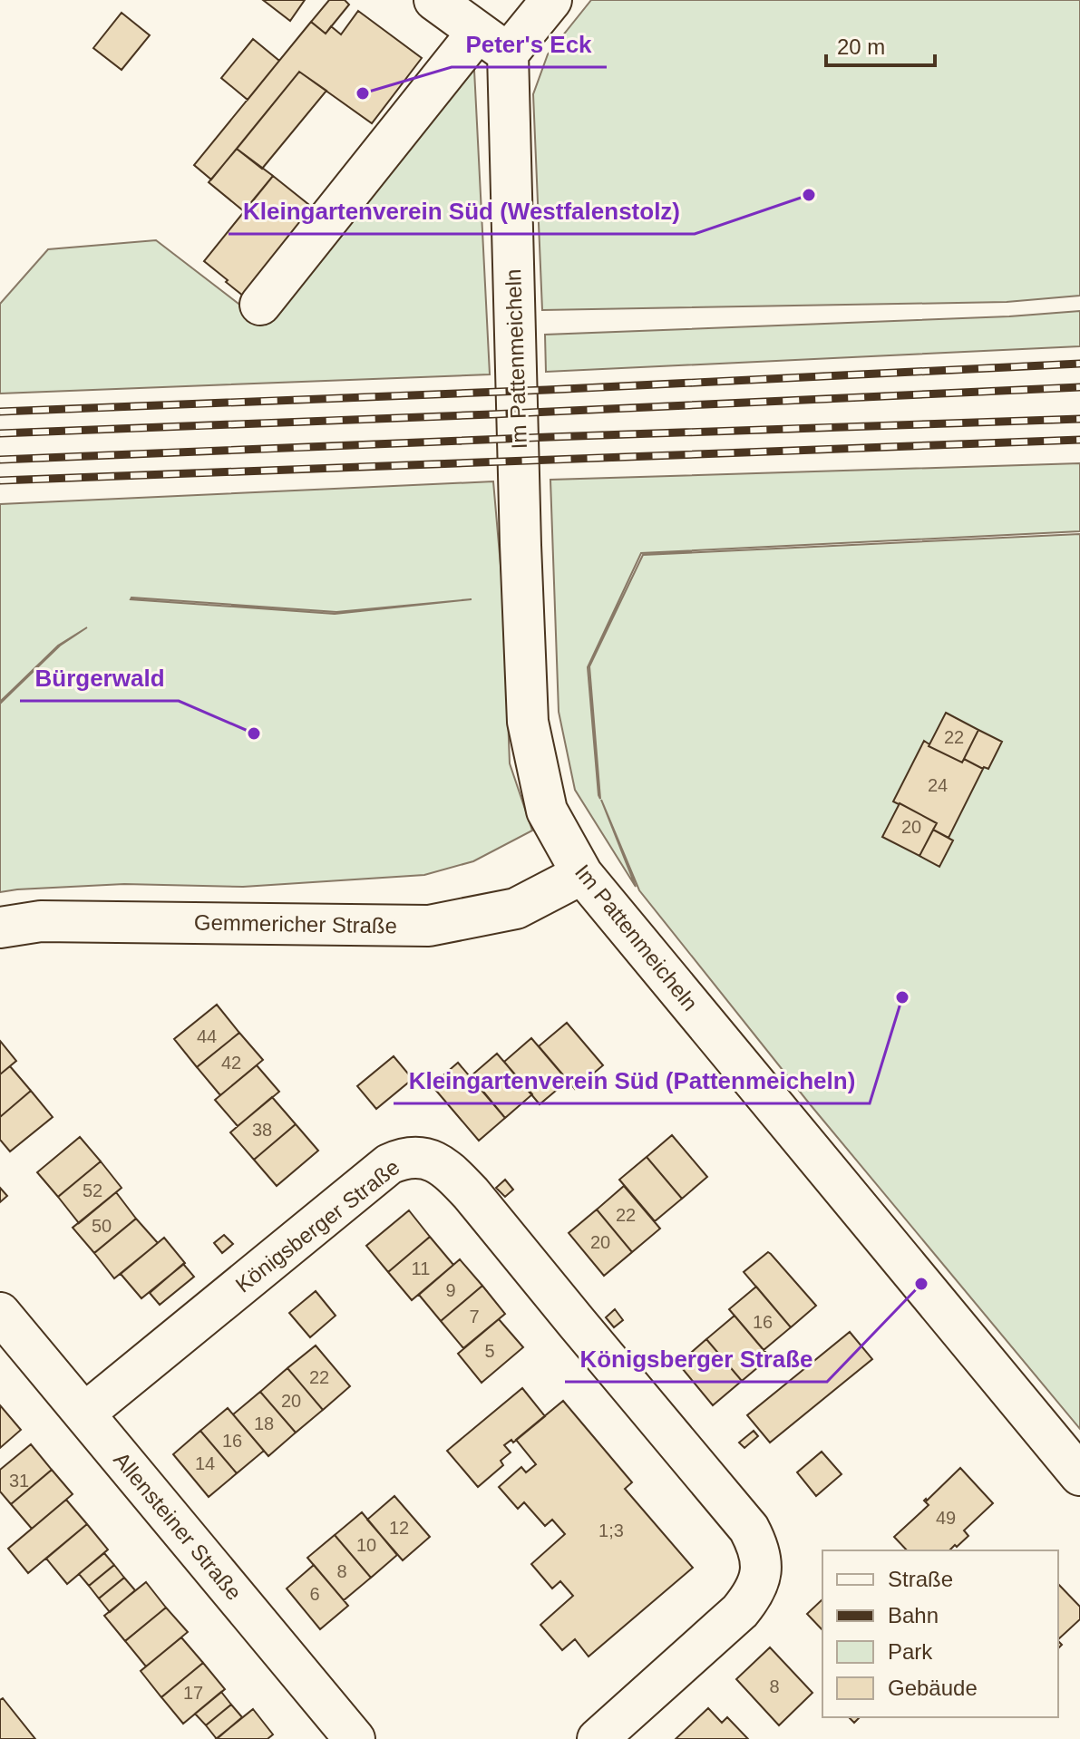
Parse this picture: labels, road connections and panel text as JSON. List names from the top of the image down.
{
  "streets": {
    "street": [
      "Im Pattenmeicheln",
      "Gemmericher Straße",
      "Königsberger Straße",
      "Allensteiner Straße"
    ]
  },
  "crossings": [
    ["Im Pattenmeicheln", "Gemmericher Straße"],
    ["Königsberger Straße", "Allensteiner Straße"]
  ],
  "places": [
    "Peter's Eck",
    "Kleingartenverein Süd (Westfalenstolz)",
    "Bürgerwald",
    "Kleingartenverein Süd (Pattenmeicheln)",
    "Königsberger Straße"
  ],
  "house_numbers": [
    "22",
    "24",
    "20",
    "44",
    "42",
    "38",
    "52",
    "22",
    "50",
    "20",
    "11",
    "9",
    "7",
    "16",
    "5",
    "22",
    "20",
    "18",
    "16",
    "14",
    "31",
    "49",
    "12",
    "1;3",
    "10",
    "8",
    "6",
    "8",
    "17"
  ],
  "legend": [
    "Straße",
    "Bahn",
    "Park",
    "Gebäude"
  ],
  "scale_bar": "20 m"
}
